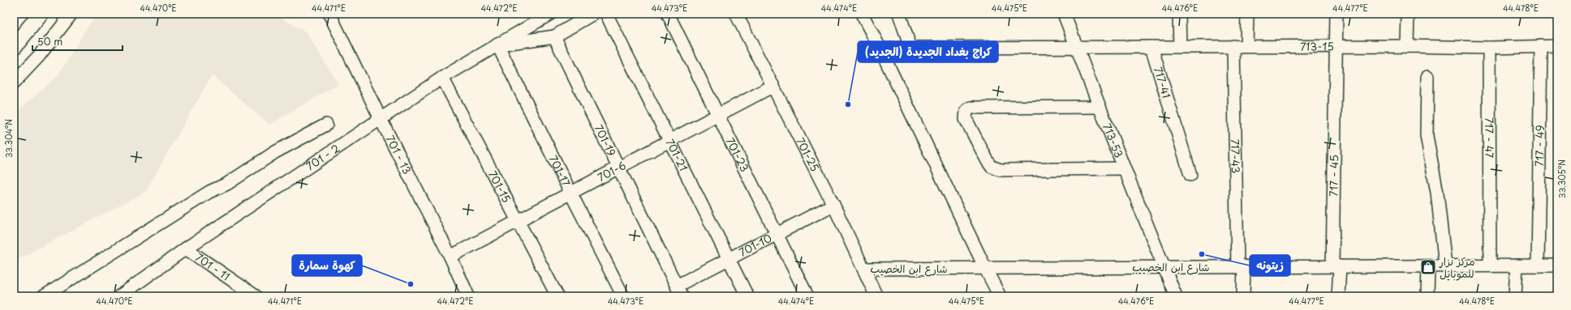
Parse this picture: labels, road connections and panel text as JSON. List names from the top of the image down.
{
  "streets": {
    "street": [
      "713-15",
      "717-41",
      "717 - 47",
      "701-19",
      "713-53",
      "717 - 49",
      "701-23",
      "701-25",
      "701 - 13",
      "701-21",
      "717-43",
      "701 - 2",
      "701-17",
      "701-6",
      "717 - 45",
      "701-15",
      "701-10",
      "701 - 11",
      "شارع ابن الخصيب"
    ]
  },
  "crossings": [
    ["713-15", "717-41"],
    ["713-15", "717 - 47"],
    ["713-15", "713-53"],
    ["713-15", "717 - 49"],
    ["713-15", "717-43"],
    ["713-15", "717 - 45"],
    ["717 - 47", "شارع ابن الخصيب"],
    ["701-19", "701-6"],
    ["701-19", "701-10"],
    ["713-53", "شارع ابن الخصيب"],
    ["717 - 49", "شارع ابن الخصيب"],
    ["701-23", "701-6"],
    ["701-23", "701-10"],
    ["701-25", "701-6"],
    ["701-25", "701-10"],
    ["701-25", "شارع ابن الخصيب"],
    ["701 - 13", "701 - 2"],
    ["701 - 13", "701-6"],
    ["701-21", "701-6"],
    ["701-21", "701-10"],
    ["717-43", "شارع ابن الخصيب"],
    ["701 - 2", "701-17"],
    ["701 - 2", "701-15"],
    ["701 - 2", "701 - 11"],
    ["701-17", "701-6"],
    ["701-6", "701-15"],
    ["717 - 45", "شارع ابن الخصيب"]
  ],
  "places": {
    "other": ["كراج بغداد الجديدة (الجديد)", "زيتونه", "كهوة سمارة"],
    "shop": ["مركز نزار للموبايل"]
  },
  "scale_bar": "50 m",
  "coordinates": [
    "44.470°E",
    "44.471°E",
    "44.472°E",
    "44.473°E",
    "44.474°E",
    "44.475°E",
    "44.476°E",
    "44.477°E",
    "44.478°E",
    "33.304°N",
    "33.305°N"
  ]
}
